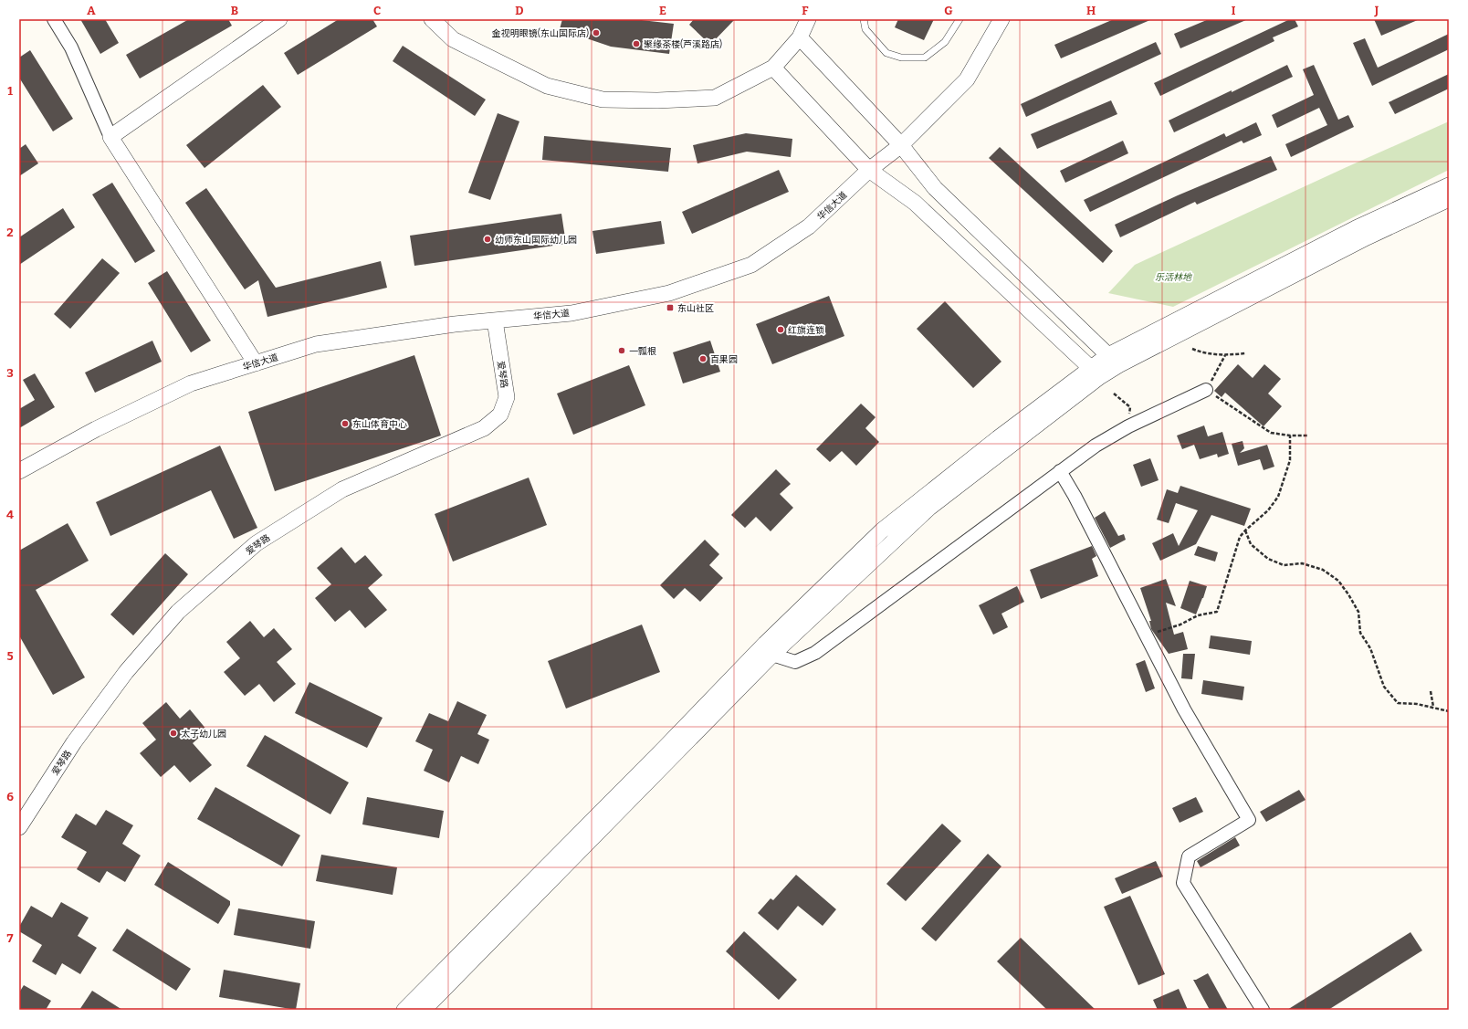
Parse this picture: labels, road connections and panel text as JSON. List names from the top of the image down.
{
  "streets": {
    "street": ["华信大道", "爱琴路"]
  },
  "crossings": [
    ["华信大道", "爱琴路"]
  ],
  "parks": ["乐活林地"],
  "places": {
    "other": [
      "金视明眼镜(东山国际店)",
      "聚缘茶楼(芦溪路店)",
      "幼师东山国际幼儿园",
      "红旗连锁",
      "一瓢根",
      "百果园",
      "东山体育中心",
      "太子幼儿园"
    ],
    "transit": ["东山社区"]
  },
  "grid": {
    "columns": [
      "A",
      "B",
      "C",
      "D",
      "E",
      "F",
      "G",
      "H",
      "I",
      "J"
    ],
    "rows": [
      "1",
      "2",
      "3",
      "4",
      "5",
      "6",
      "7"
    ]
  }
}
